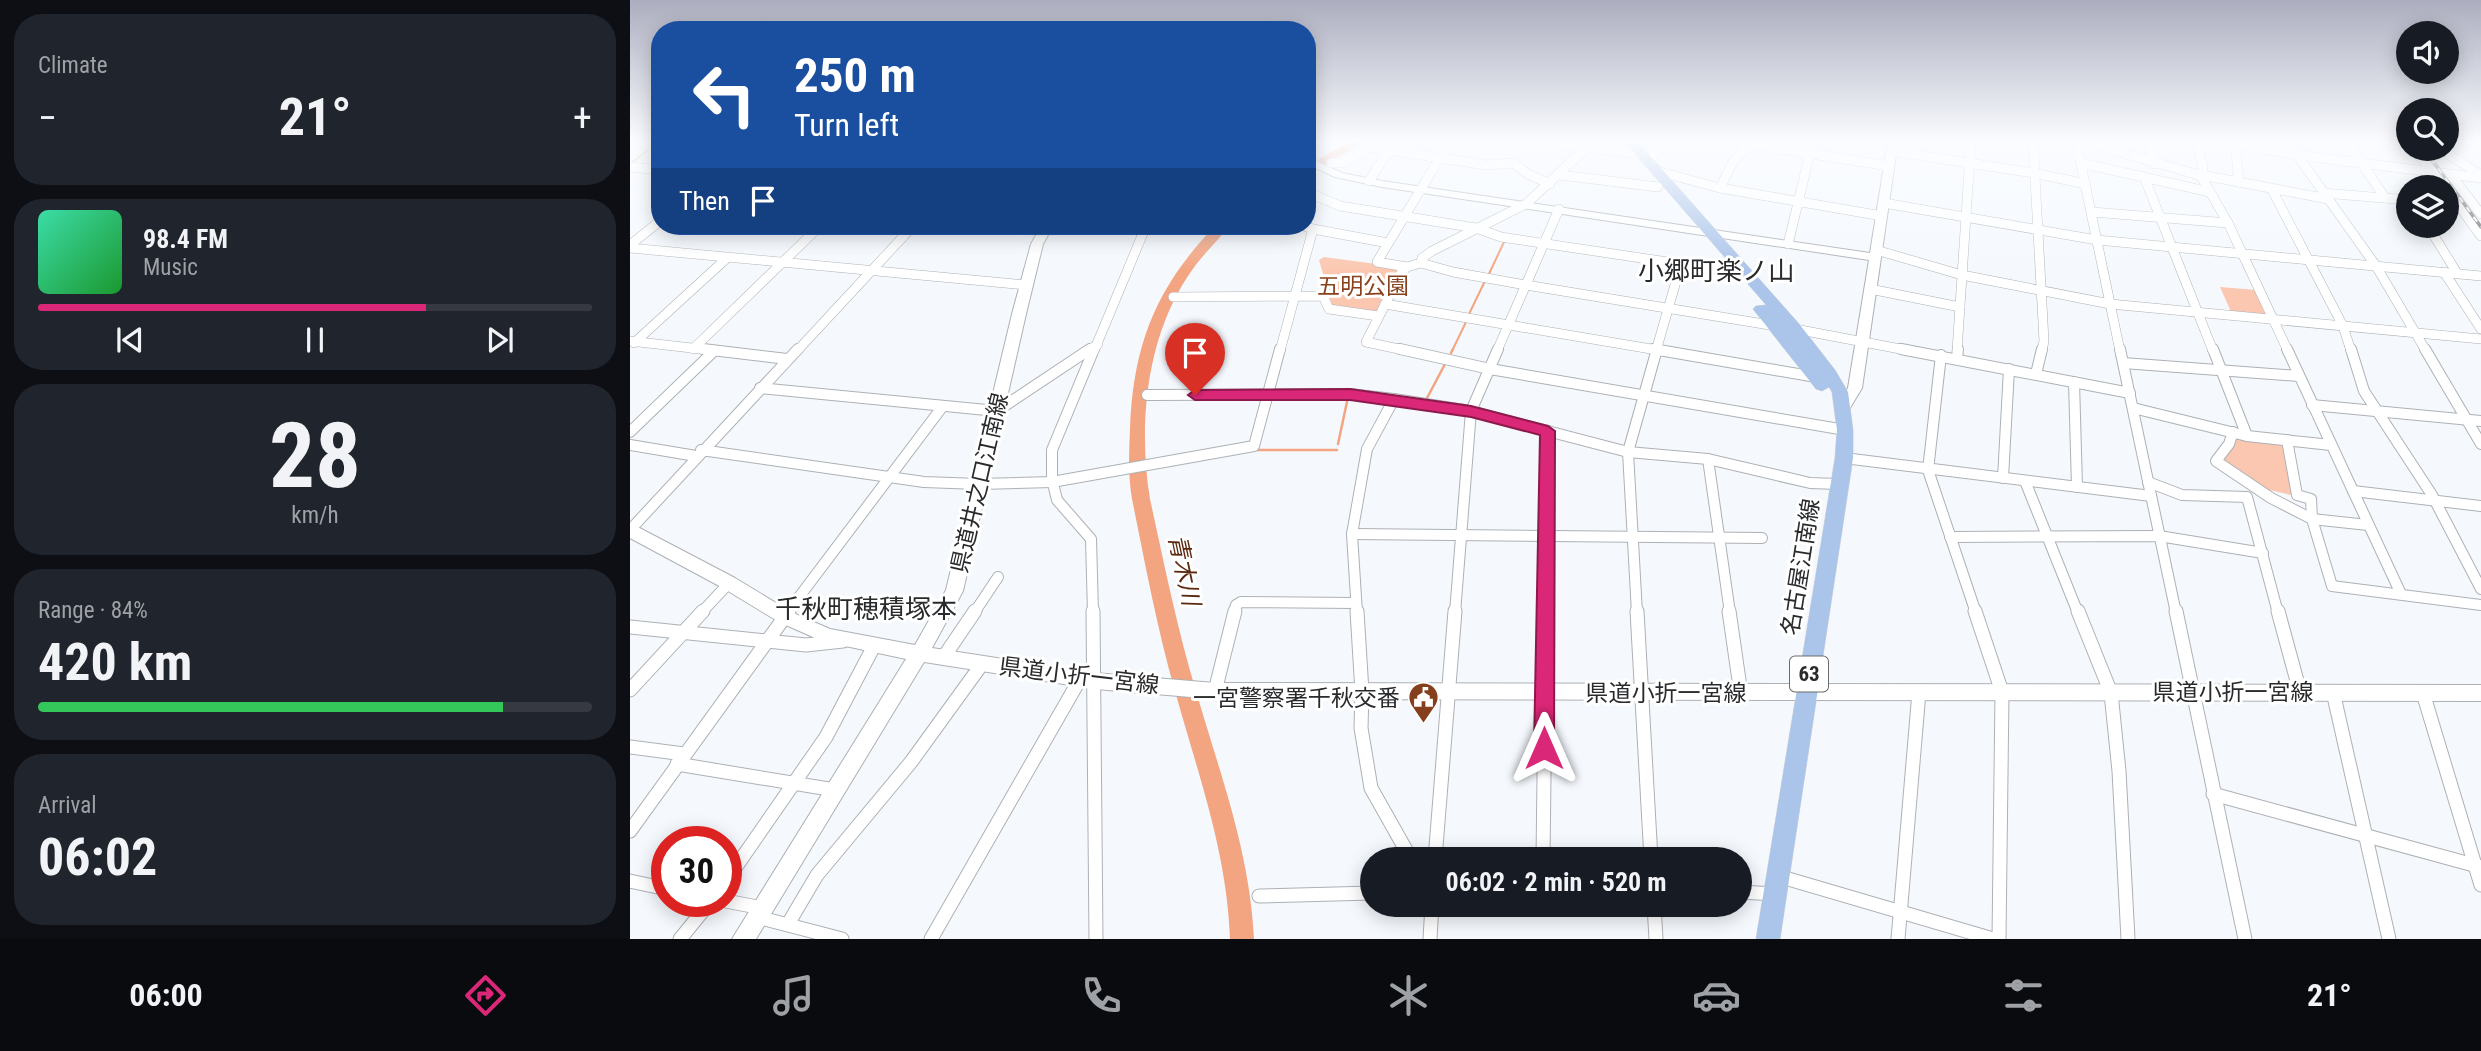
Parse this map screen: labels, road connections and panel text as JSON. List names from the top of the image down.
{
  "streets": {
    "main road": [
      "県道井之口江南線",
      "名古屋江南線",
      "63",
      "県道小折一宮線"
    ]
  },
  "crossings": [
    ["県道井之口江南線", "県道小折一宮線"],
    ["名古屋江南線", "県道小折一宮線"]
  ],
  "districts": ["小郷町楽ノ山", "千秋町穂積塚本"],
  "water": ["青木川"],
  "parks": ["五明公園"],
  "places": {
    "public building": ["一宮警察署千秋交番"]
  },
  "page": {
    "tile": [
      "Climate",
      ["28", "km/h"],
      ["Range · 84%", "420 km"],
      ["Arrival", "06:02"]
    ],
    "turn": ["250 m", "Turn left"],
    "heat": ["−", "21°", "+"],
    "then": "Then",
    "song": ["98.4 FM", "Music"],
    "limit": "30",
    "trip": "06:02 · 2 min · 520 m",
    "tabs": ["06:00", "21°"]
  }
}
